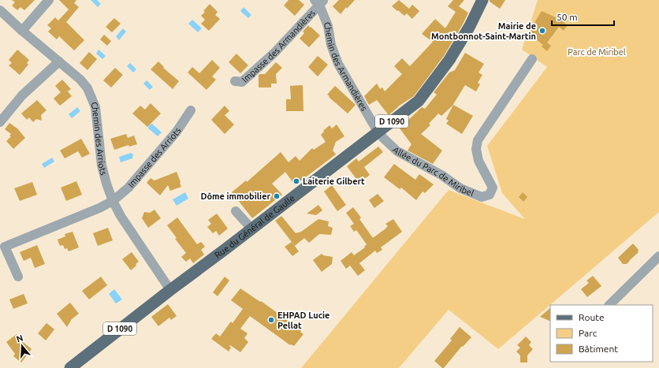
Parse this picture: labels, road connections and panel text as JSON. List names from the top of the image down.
{
  "streets": {
    "main road": ["D 1090", "Rue du Général de Gaulle"],
    "street": [
      "Impasse des Armandières",
      "Chemin des Armandières",
      "Chemin des Arriots",
      "Impasse des Arriots",
      "Allée du Parc de Miribel"
    ]
  },
  "crossings": [
    ["Impasse des Armandières", "Chemin des Armandières"],
    ["Chemin des Armandières", "Allée du Parc de Miribel"],
    ["Chemin des Armandières", "Rue du Général de Gaulle"],
    ["Chemin des Arriots", "Impasse des Arriots"],
    ["Chemin des Arriots", "Rue du Général de Gaulle"],
    ["Allée du Parc de Miribel", "Rue du Général de Gaulle"]
  ],
  "parks": ["Parc de Miribel"],
  "places": [
    "Mairie de Montbonnot-Saint-Martin",
    "Laiterie Gilbert",
    "Dôme immobilier",
    "EHPAD Lucie Pellat"
  ],
  "legend": ["Route", "Parc", "Bâtiment"],
  "scale_bar": "50 m",
  "north": "top"
}
